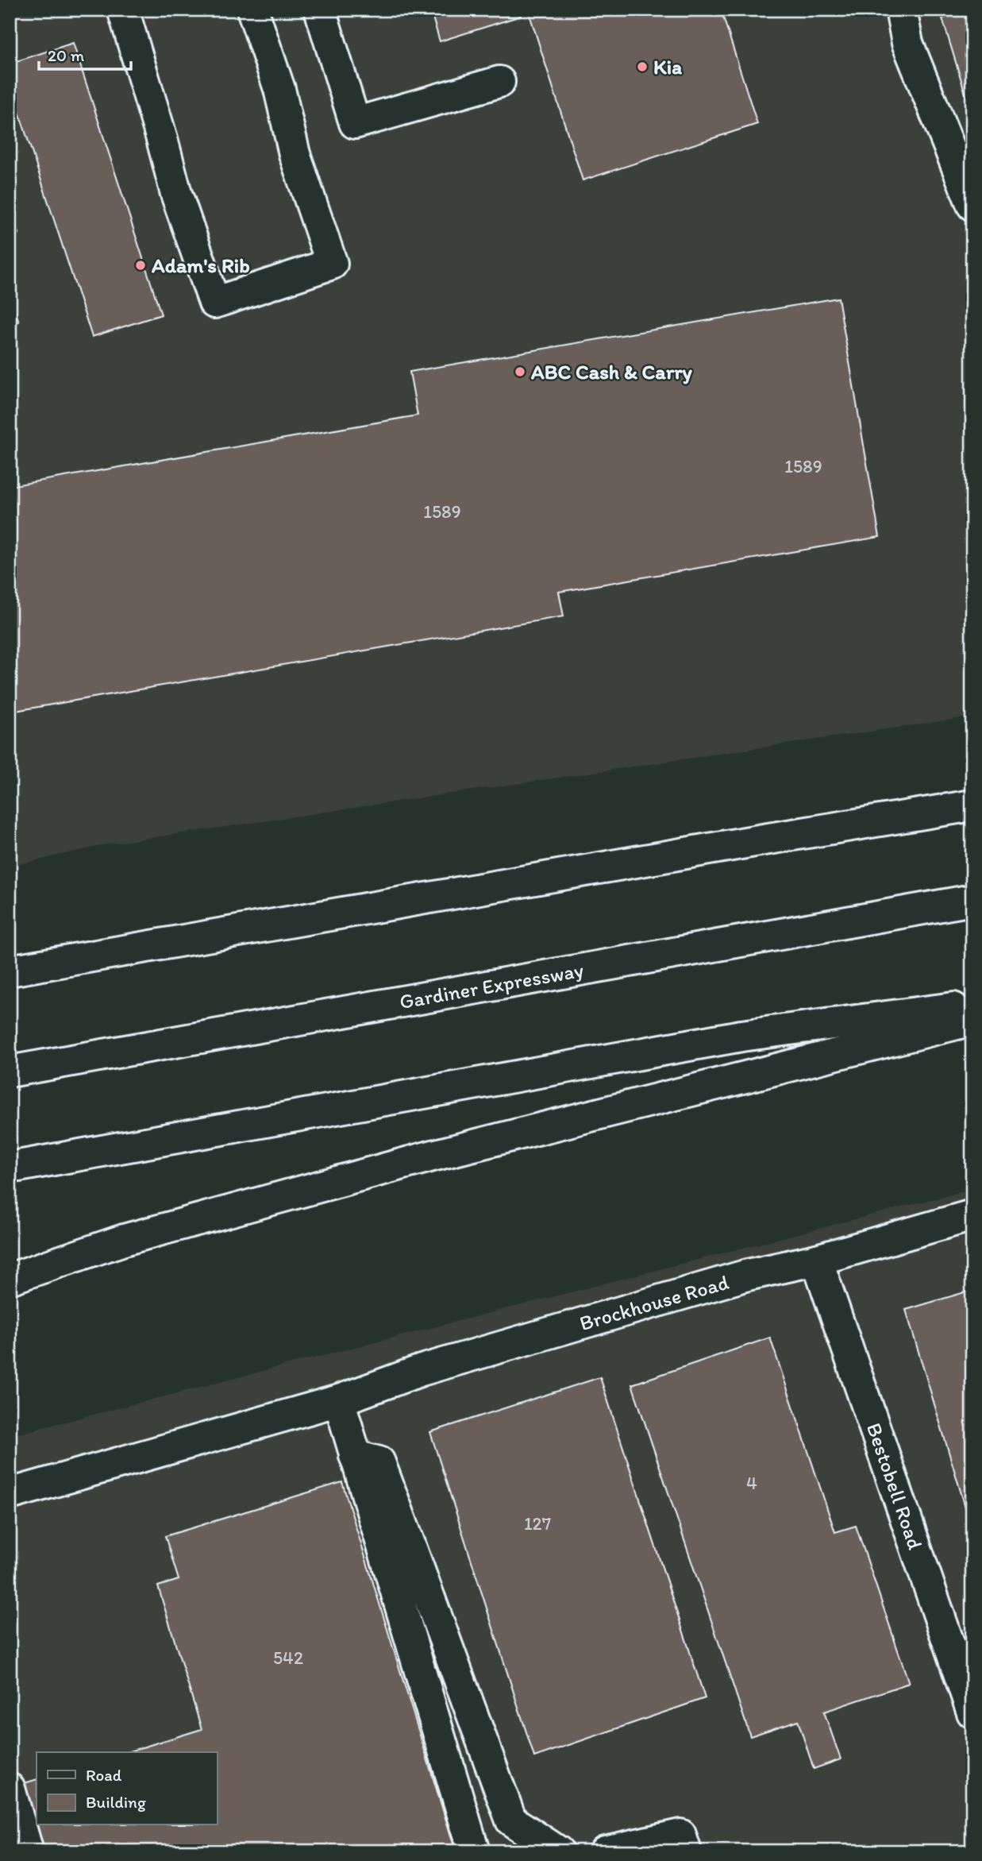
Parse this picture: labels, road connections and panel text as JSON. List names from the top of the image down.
{
  "streets": {
    "main road": ["Gardiner Expressway", "Brockhouse Road", "Bestobell Road"]
  },
  "crossings": [
    ["Brockhouse Road", "Bestobell Road"]
  ],
  "places": ["Kia", "Adam's Rib", "ABC Cash & Carry"],
  "house_numbers": [
    "1589",
    "1589",
    "4",
    "127",
    "542"
  ],
  "legend": ["Road", "Building"],
  "scale_bar": "20 m"
}
